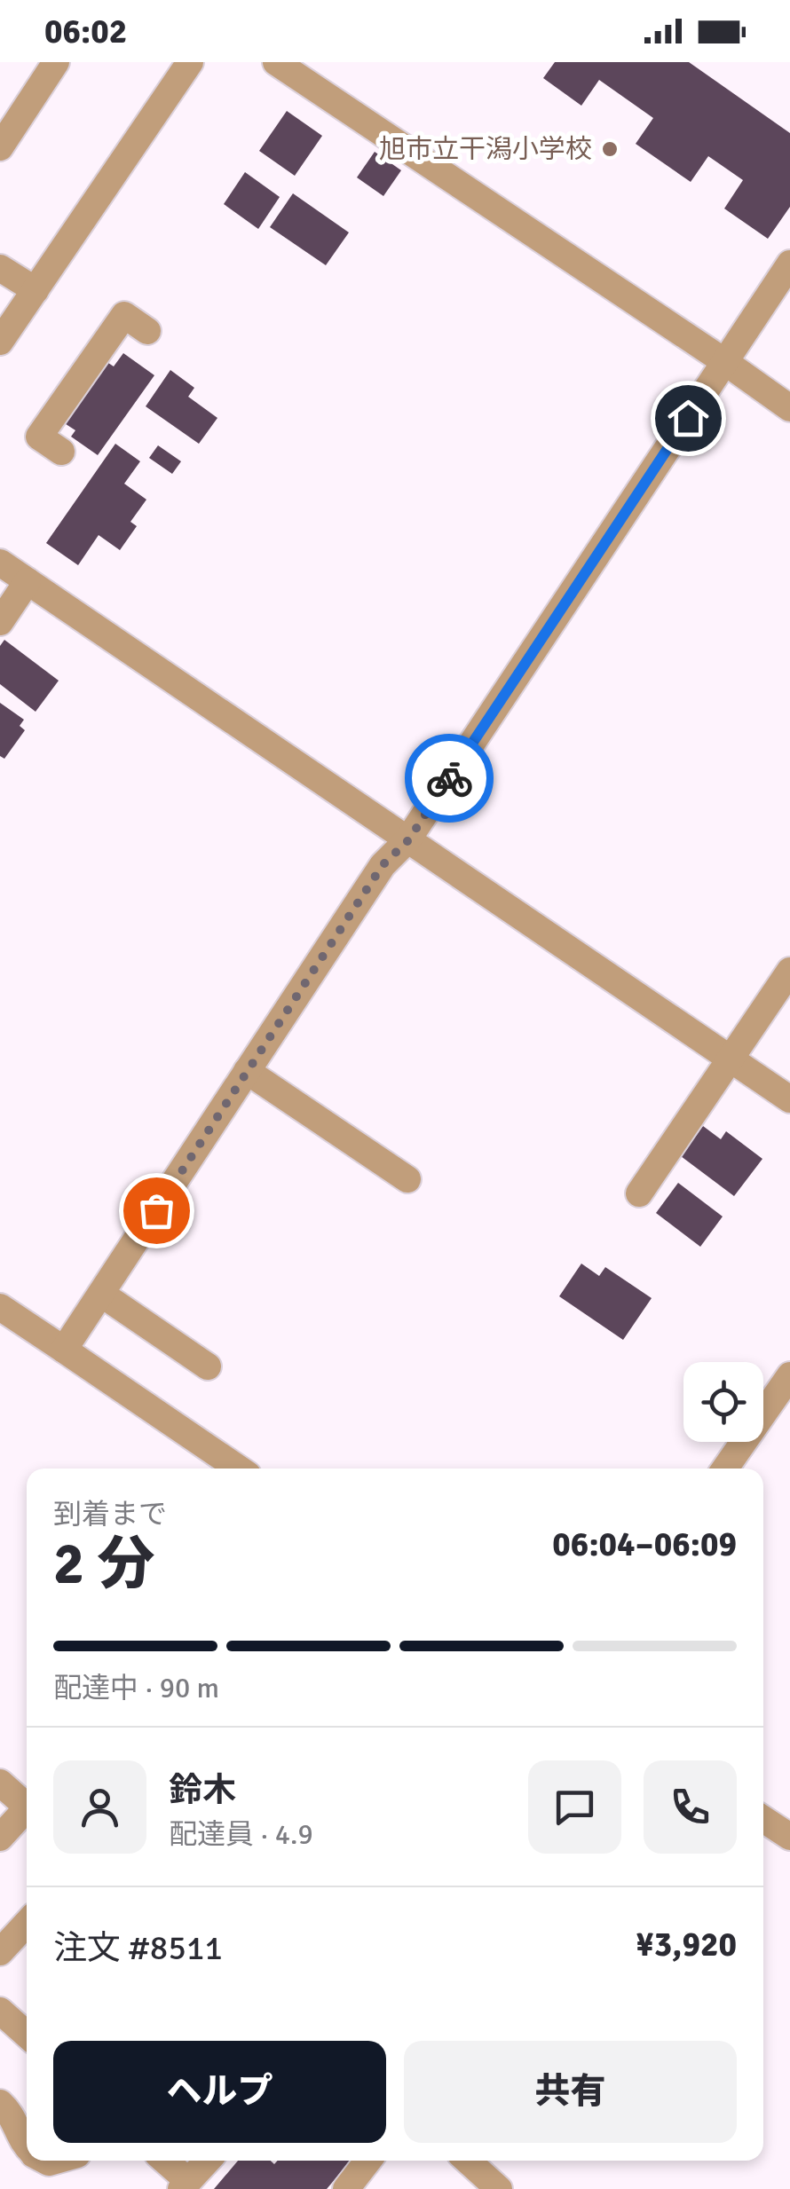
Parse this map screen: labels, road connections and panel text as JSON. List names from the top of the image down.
{
  "places": ["旭市立干潟小学校"],
  "page": {
    "status": "06:02",
    "heading": ["2 分", "到着まで", "06:04–06:09"],
    "panel": [
      "鈴木",
      "配達員 · 4.9",
      "注文 #8511",
      "¥3,920"
    ],
    "bar": "配達中 · 90 m",
    "buttons": ["ヘルプ", "共有"]
  }
}
